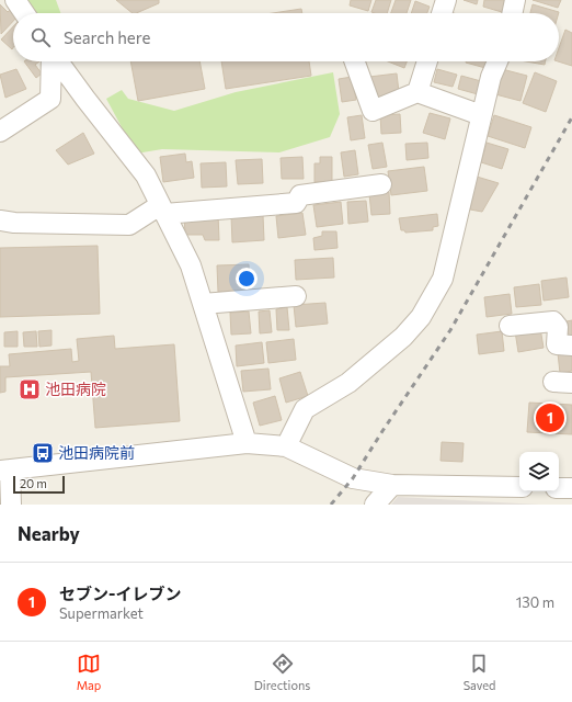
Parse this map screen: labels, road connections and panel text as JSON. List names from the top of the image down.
{
  "places": {
    "hospital": ["池田病院"],
    "bus stop": ["池田病院前"]
  },
  "scale_bar": "20 m",
  "page": {
    "search": "Search here",
    "pins": "1",
    "scale": "20 m",
    "heading": "Nearby",
    "list": [
      {
        "mark": "1",
        "name": "セブン-イレブン",
        "note": "Supermarket",
        "value": "130 m"
      }
    ],
    "nav": ["Map", "Directions", "Saved"]
  }
}
